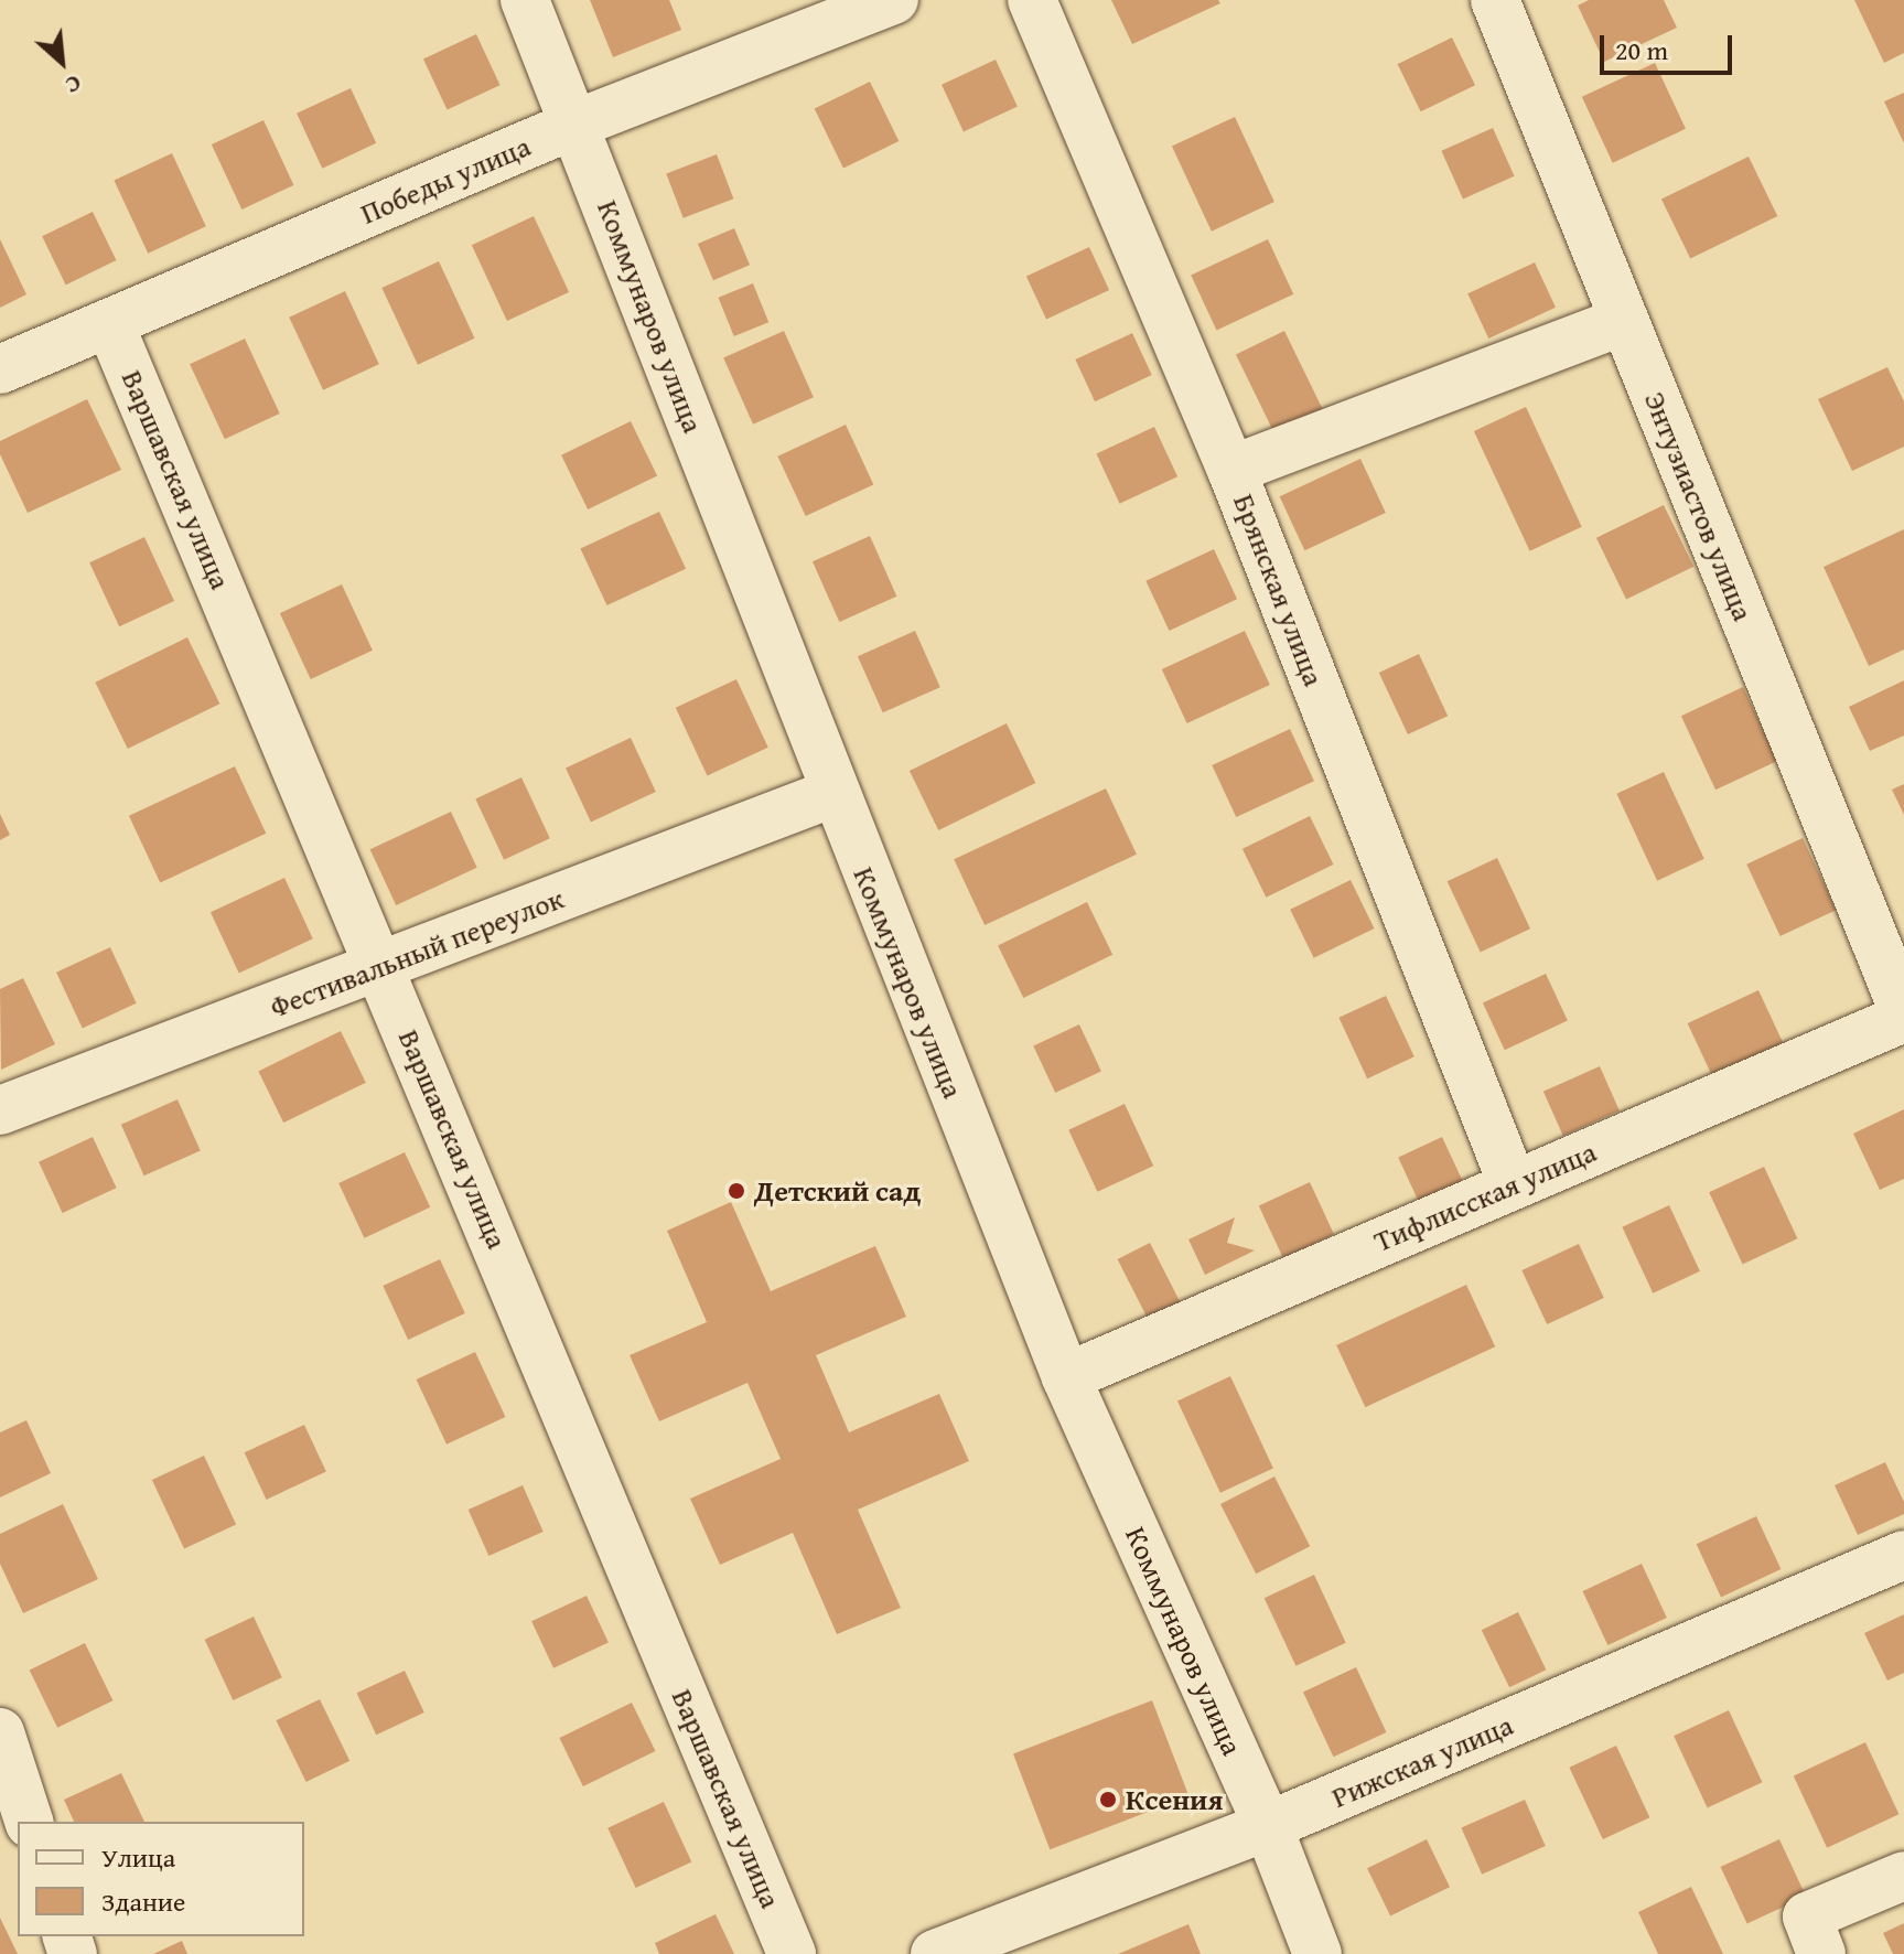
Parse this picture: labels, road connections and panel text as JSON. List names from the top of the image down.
{
  "streets": {
    "street": [
      "Победы улица",
      "Коммунаров улица",
      "Варшавская улица",
      "Энтузиастов улица",
      "Брянская улица",
      "Фестивальный переулок",
      "Тифлисская улица",
      "Рижская улица"
    ]
  },
  "crossings": [
    ["Победы улица", "Коммунаров улица"],
    ["Победы улица", "Варшавская улица"],
    ["Коммунаров улица", "Фестивальный переулок"],
    ["Коммунаров улица", "Тифлисская улица"],
    ["Коммунаров улица", "Рижская улица"],
    ["Варшавская улица", "Фестивальный переулок"],
    ["Энтузиастов улица", "Тифлисская улица"],
    ["Брянская улица", "Тифлисская улица"]
  ],
  "places": ["Детский сад", "Ксения"],
  "legend": ["Улица", "Здание"],
  "scale_bar": "20 m",
  "north": "bottom right"
}
